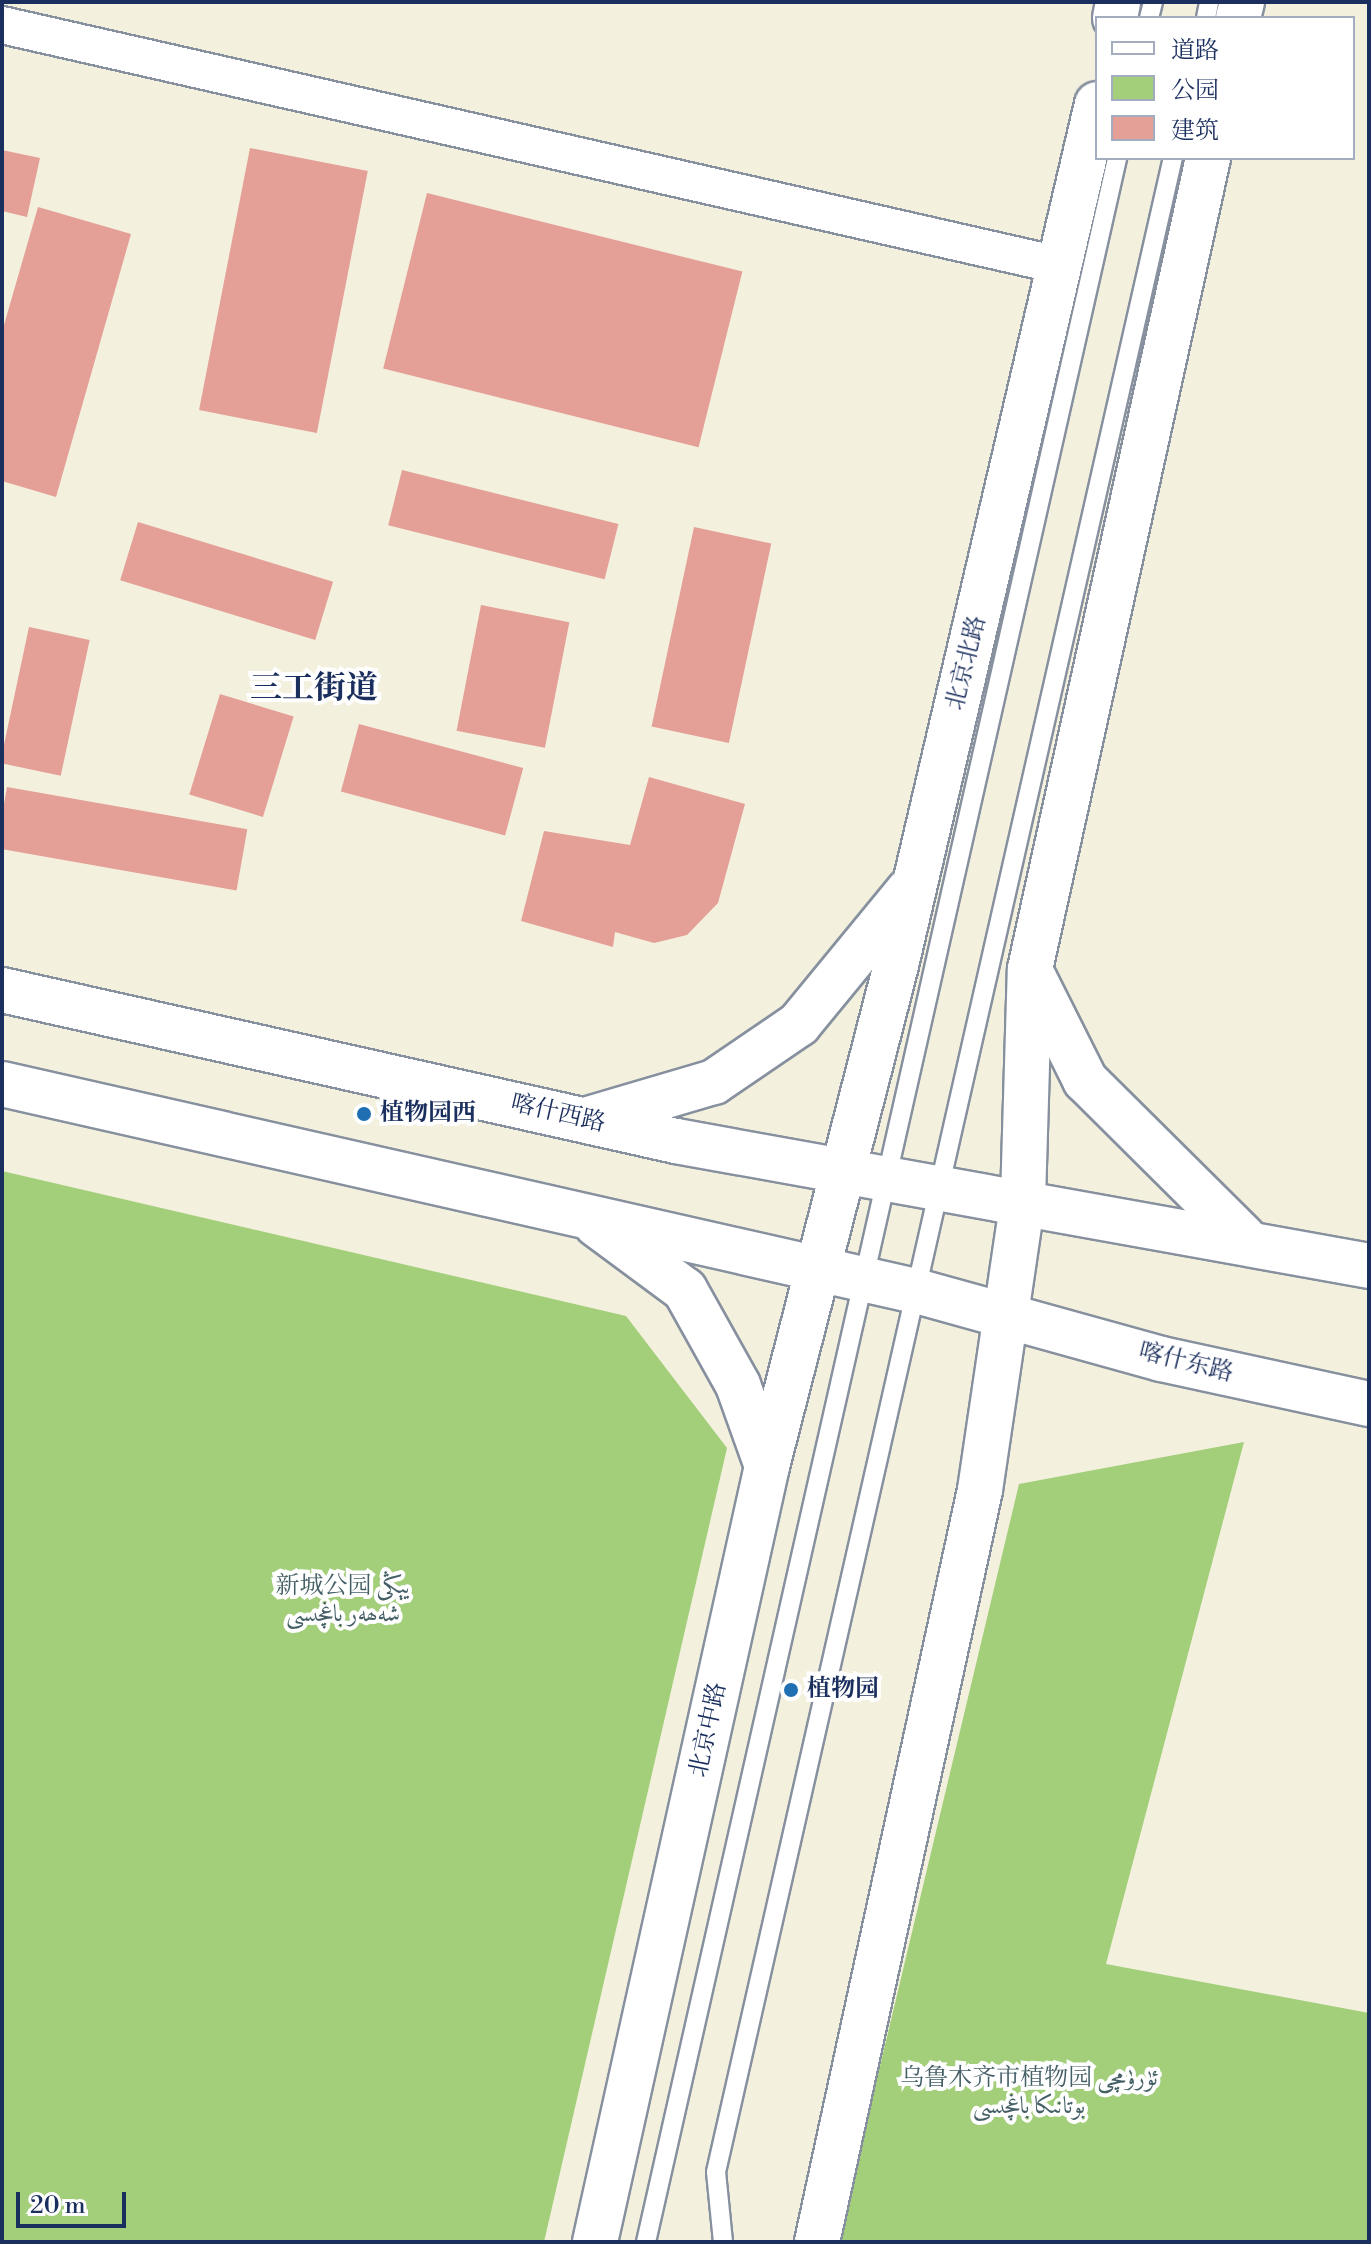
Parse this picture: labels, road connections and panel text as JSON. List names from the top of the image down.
{
  "streets": {
    "main road": [
      "北京北路",
      "喀什西路",
      "喀什东路",
      "北京中路"
    ]
  },
  "crossings": [
    ["北京北路", "喀什西路"],
    ["北京北路", "北京中路"]
  ],
  "districts": ["三工街道"],
  "parks": ["新城公园 يېڭى شەھەر باغچىسى", "乌鲁木齐市植物园 ئۈرۈمچى بوتانىكا باغچىسى"],
  "places": ["植物园西", "植物园"],
  "legend": ["道路", "公园", "建筑"],
  "scale_bar": "20 m"
}
